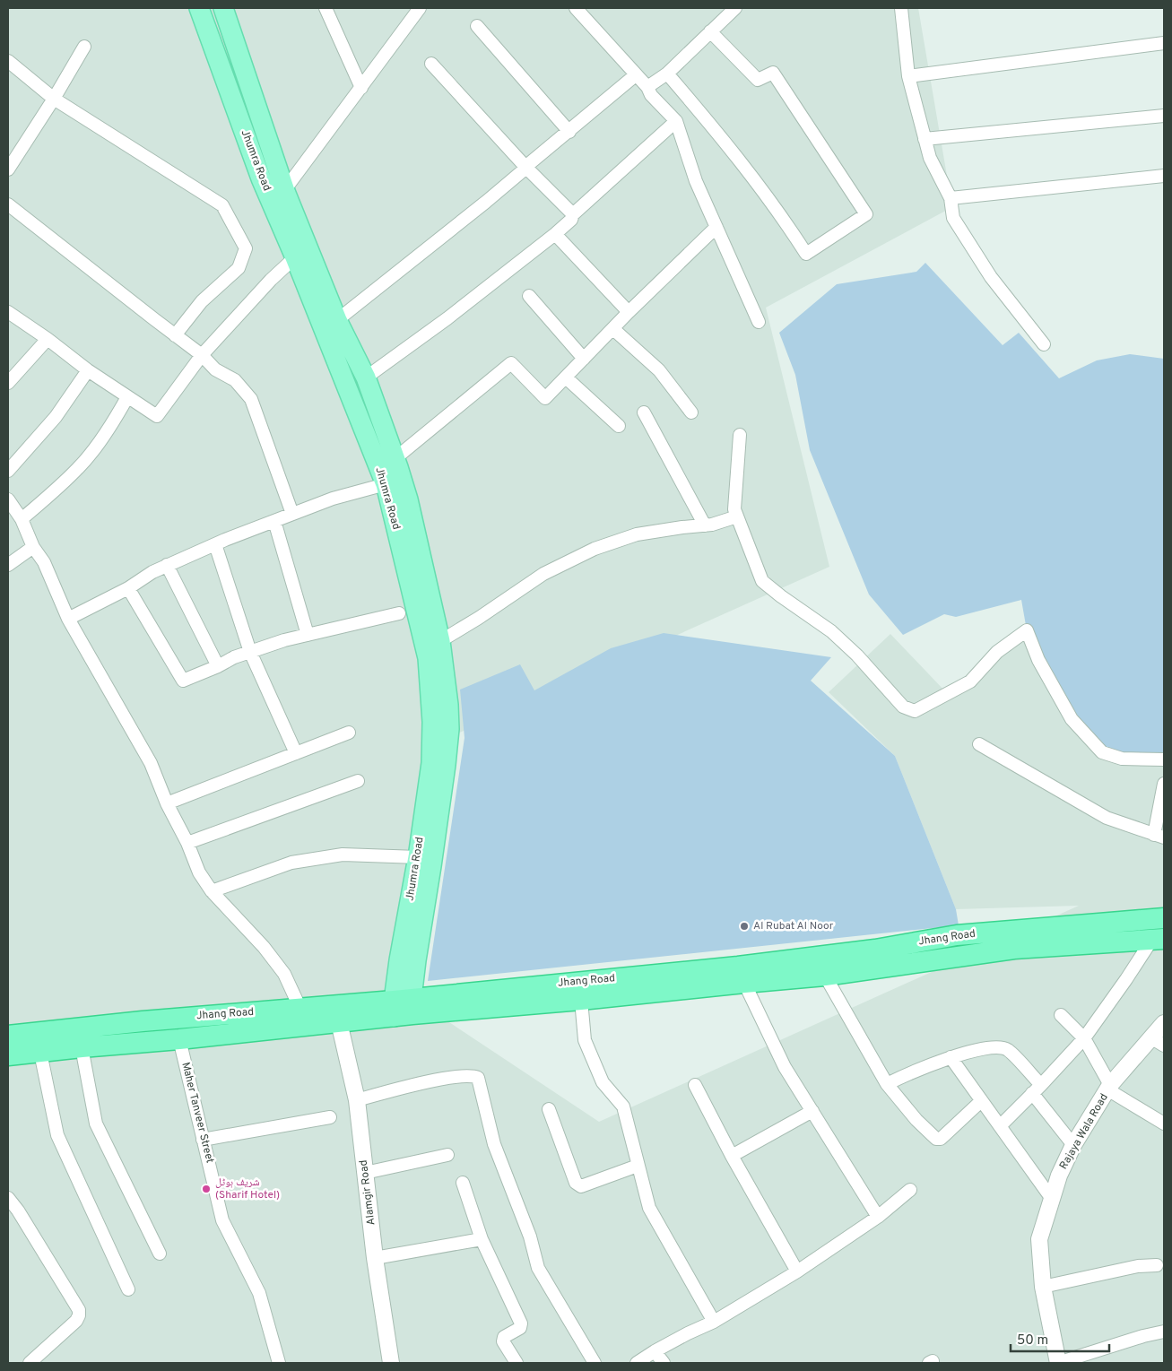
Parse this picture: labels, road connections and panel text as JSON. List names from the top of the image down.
{
  "streets": {
    "highway": ["Jhang Road"],
    "main road": ["Jhumra Road"],
    "street": ["Maher Tanveer Street", "Rajaya Wala Road", "Alamgir Road"]
  },
  "crossings": [
    ["Jhumra Road", "Jhang Road"],
    ["Jhang Road", "Maher Tanveer Street"],
    ["Jhang Road", "Alamgir Road"]
  ],
  "places": ["Al Rubat Al Noor", "شریف ہوٹل (Sharif Hotel)"],
  "scale_bar": "50 m"
}
